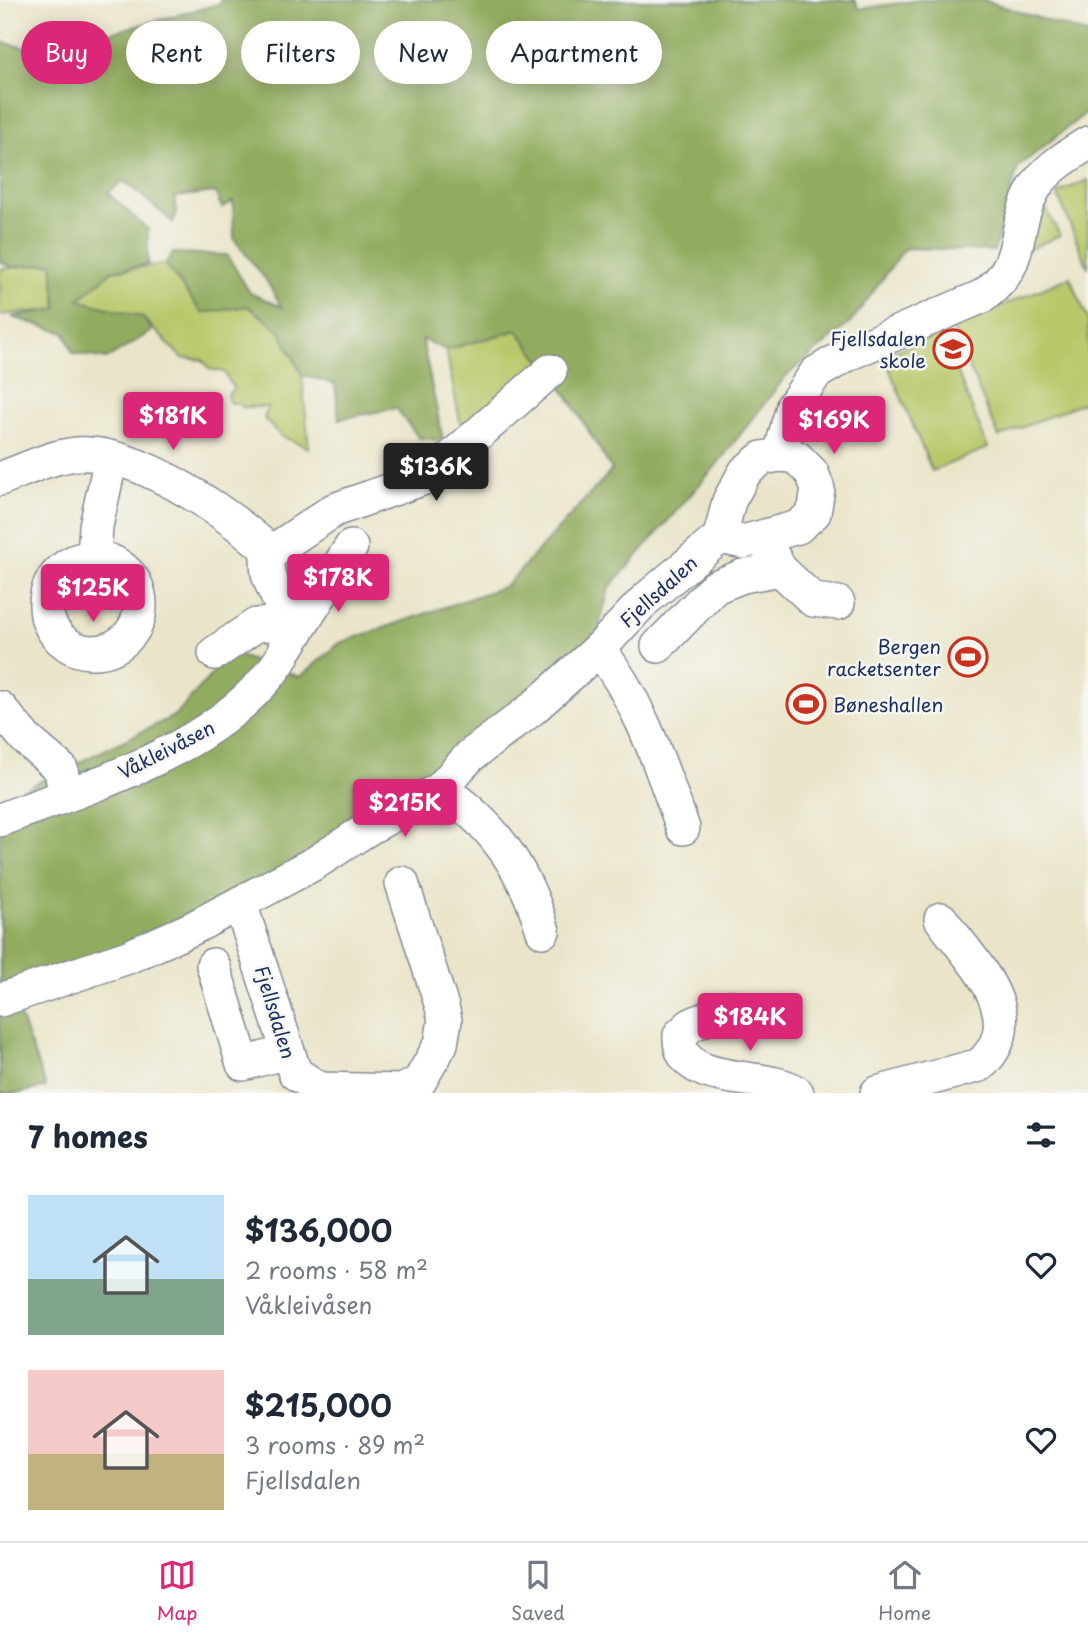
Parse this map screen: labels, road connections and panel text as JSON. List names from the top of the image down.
{
  "streets": {
    "street": ["Fjellsdalen", "Våkleivåsen"]
  },
  "places": {
    "school or university": ["Fjellsdalen skole"],
    "sports": ["Bergen racketsenter", "Bøneshallen"]
  },
  "page": {
    "chip": [
      "Buy",
      "Rent",
      "Filters",
      "New",
      "Apartment"
    ],
    "price": [
      "$181K",
      "$169K",
      "$136K",
      "$178K",
      "$125K",
      "$215K",
      "$184K"
    ],
    "heading": "7 homes",
    "list": [
      {
        "name": "$136,000",
        "note": "2 rooms · 58 m² · Våkleivåsen"
      },
      {
        "name": "$215,000",
        "note": "3 rooms · 89 m² · Fjellsdalen"
      }
    ],
    "tabs": ["Map", "Saved", "Home"]
  }
}
